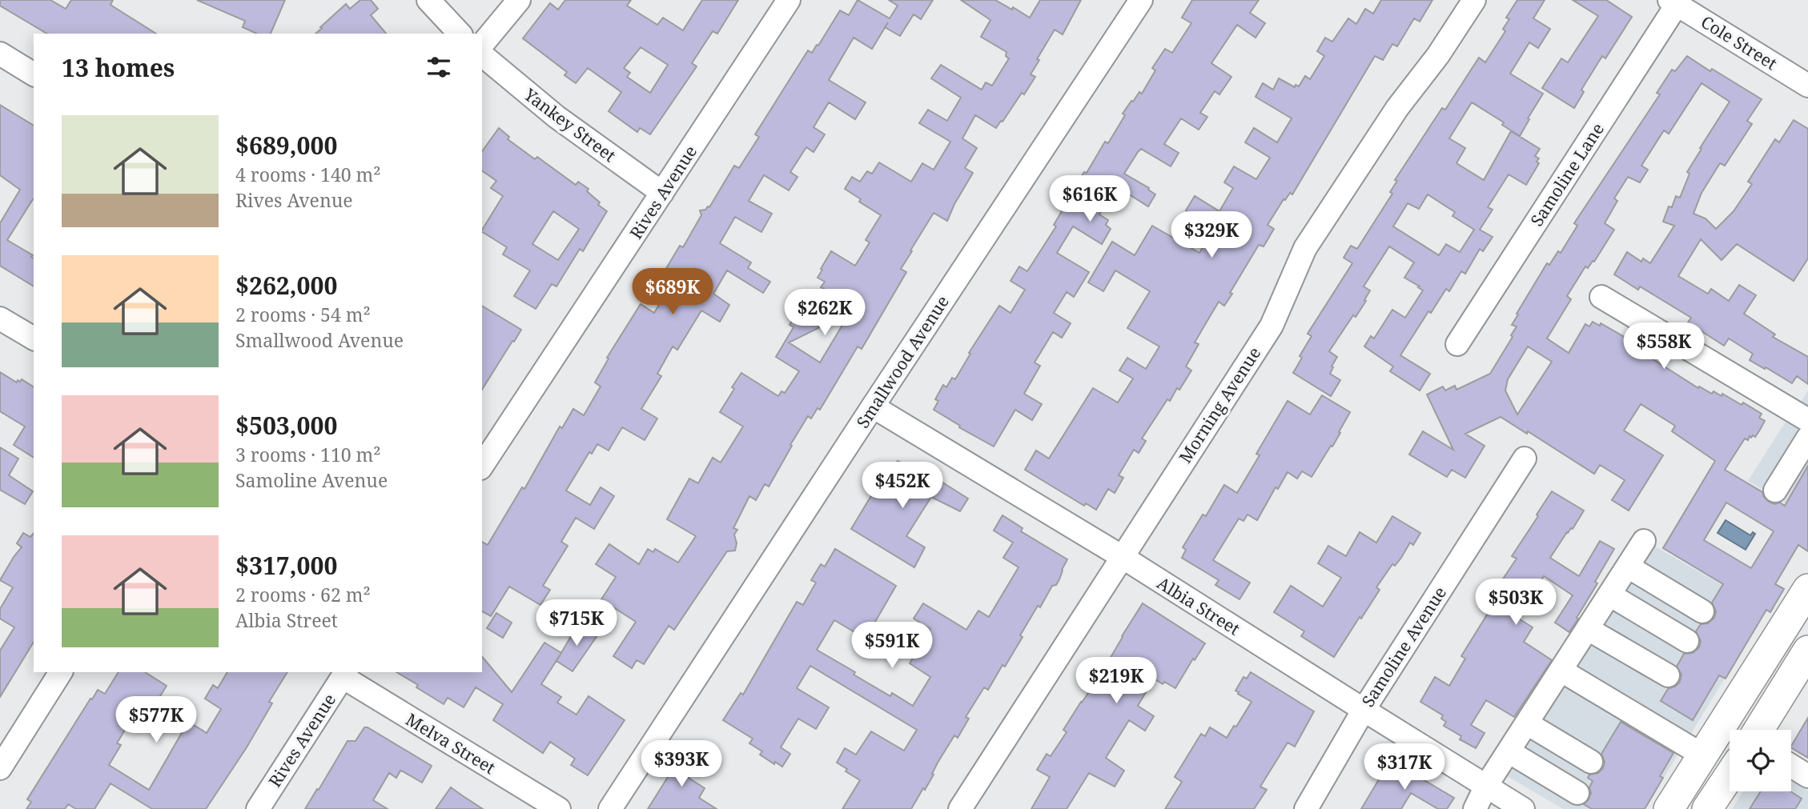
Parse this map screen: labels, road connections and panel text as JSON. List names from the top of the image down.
{
  "streets": {
    "street": [
      "Cole Street",
      "Yankey Street",
      "Samoline Lane",
      "Rives Avenue",
      "Smallwood Avenue",
      "Morning Avenue",
      "Albia Street",
      "Samoline Avenue",
      "Melva Street"
    ]
  },
  "crossings": [
    ["Cole Street", "Samoline Lane"],
    ["Yankey Street", "Rives Avenue"],
    ["Rives Avenue", "Melva Street"],
    ["Smallwood Avenue", "Albia Street"],
    ["Morning Avenue", "Albia Street"],
    ["Albia Street", "Samoline Avenue"]
  ],
  "page": {
    "heading": "13 homes",
    "list": [
      {
        "name": "$689,000",
        "note": "4 rooms · 140 m² · Rives Avenue"
      },
      {
        "name": "$262,000",
        "note": "2 rooms · 54 m² · Smallwood Avenue"
      },
      {
        "name": "$503,000",
        "note": "3 rooms · 110 m² · Samoline Avenue"
      },
      {
        "name": "$317,000",
        "note": "2 rooms · 62 m² · Albia Street"
      }
    ],
    "price": [
      "$616K",
      "$329K",
      "$689K",
      "$262K",
      "$558K",
      "$452K",
      "$503K",
      "$715K",
      "$591K",
      "$219K",
      "$577K",
      "$393K",
      "$317K"
    ]
  }
}
